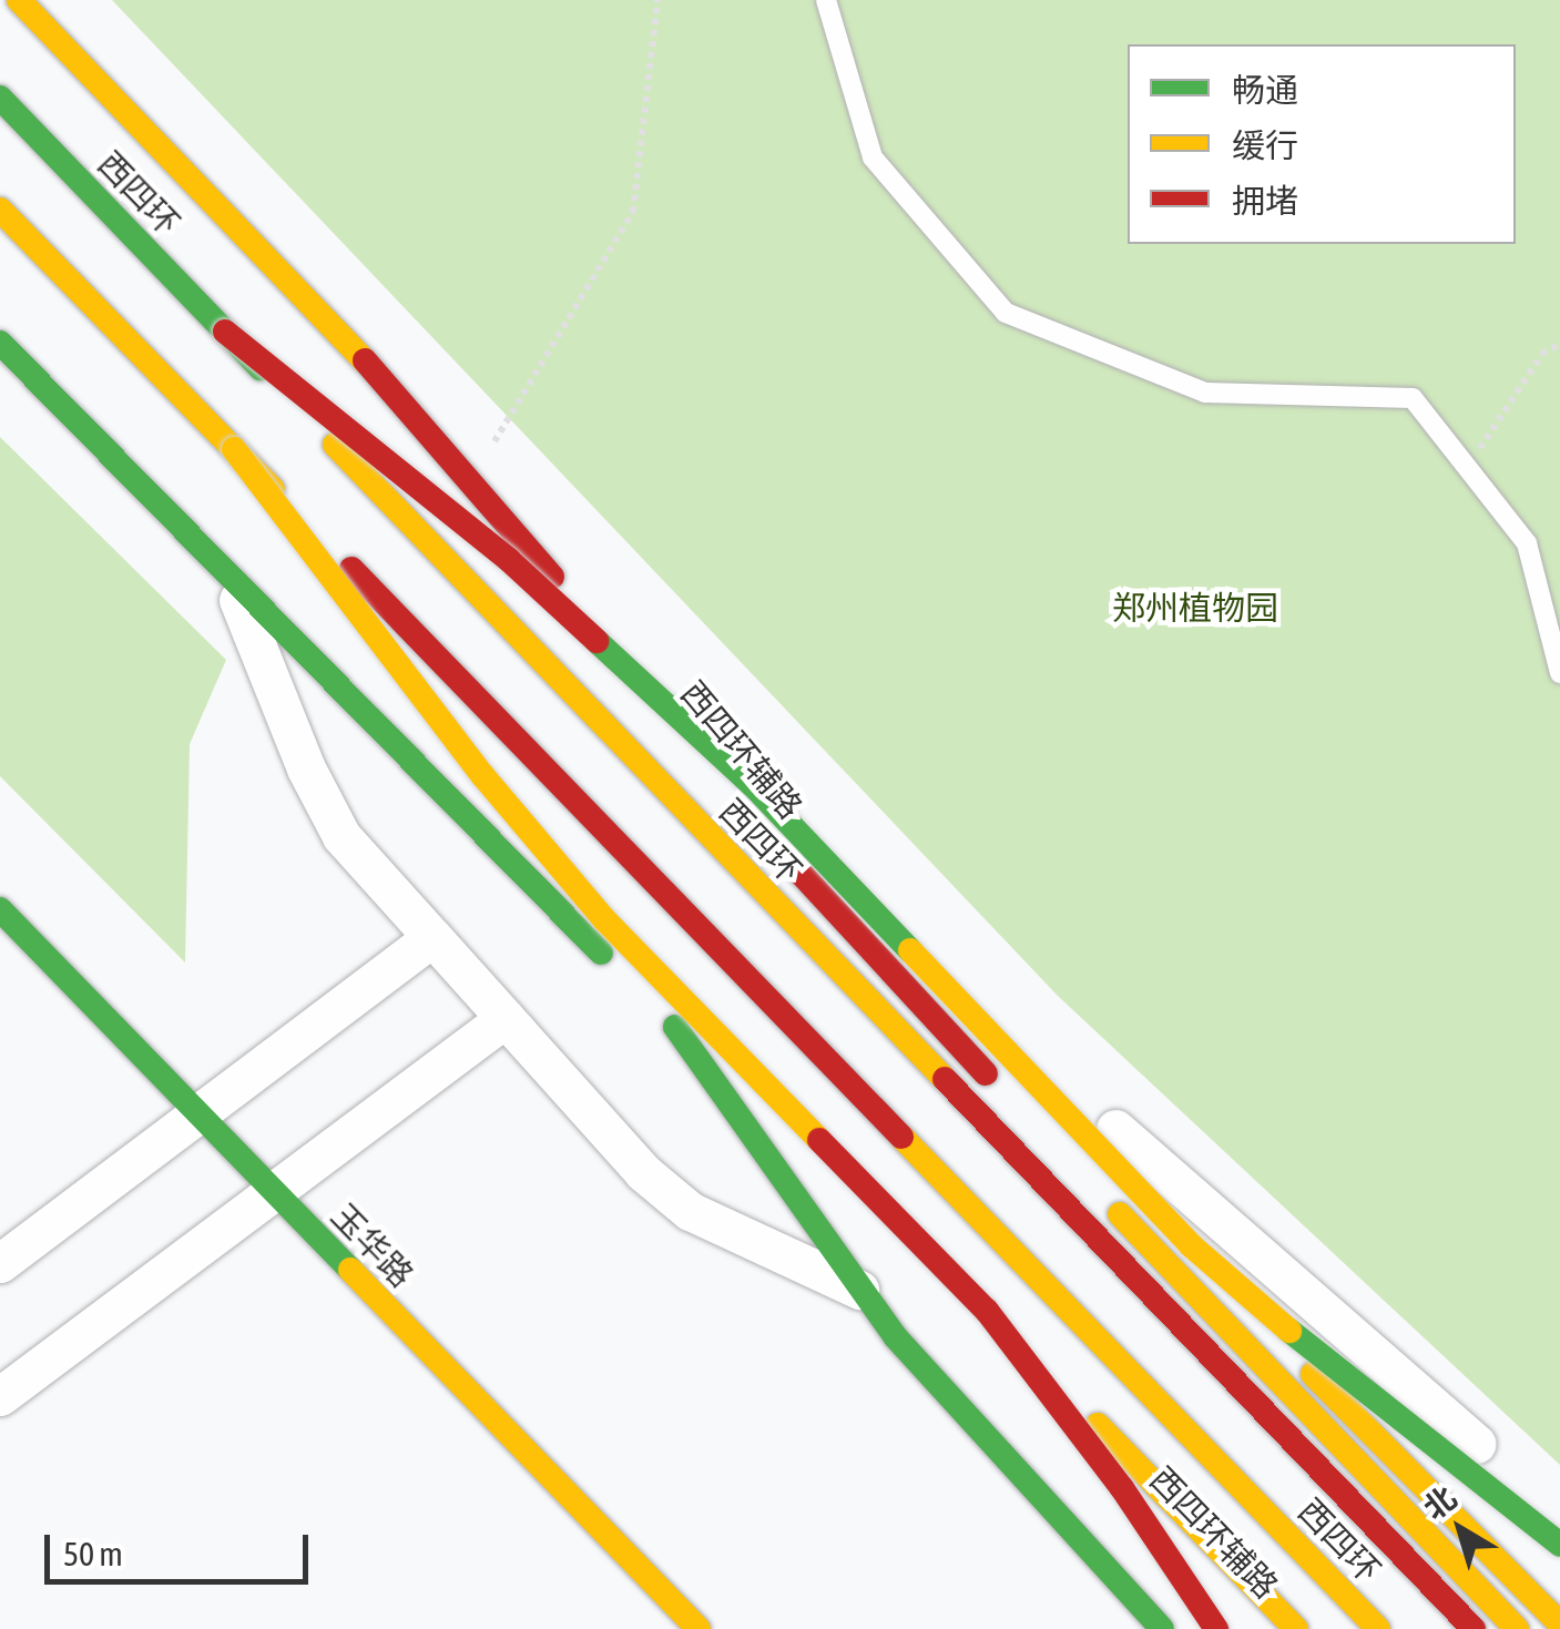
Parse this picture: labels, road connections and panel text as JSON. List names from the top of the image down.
{
  "streets": {
    "main road": ["西四环", "西四环辅路", "玉华路"]
  },
  "parks": ["郑州植物园"],
  "legend": ["畅通", "缓行", "拥堵"],
  "scale_bar": "50 m",
  "north": "top left"
}
